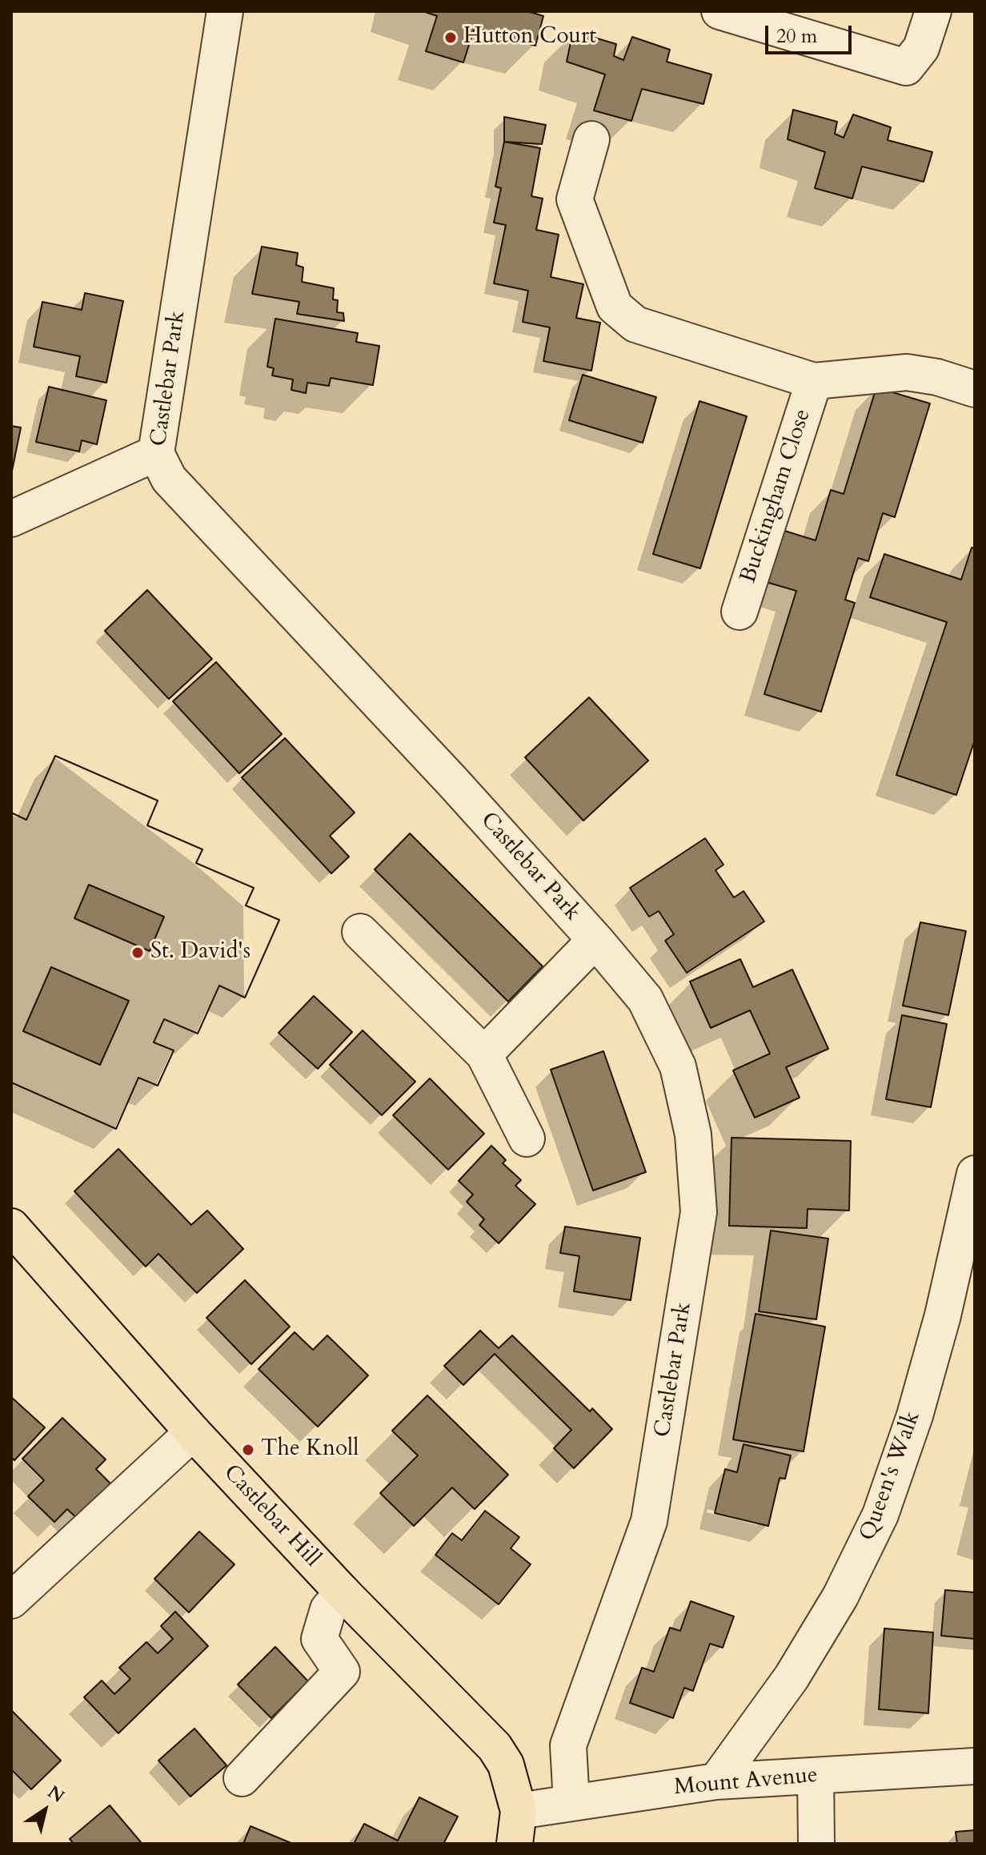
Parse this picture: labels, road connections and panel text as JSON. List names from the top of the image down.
{
  "streets": {
    "main road": ["Castlebar Hill"],
    "street": [
      "Castlebar Park",
      "Buckingham Close",
      "Queen's Walk",
      "Mount Avenue"
    ]
  },
  "crossings": [
    ["Castlebar Park", "Mount Avenue"],
    ["Queen's Walk", "Mount Avenue"],
    ["Castlebar Hill", "Mount Avenue"]
  ],
  "places": ["Hutton Court", "St. David's", "The Knoll"],
  "scale_bar": "20 m",
  "north": "top right"
}
